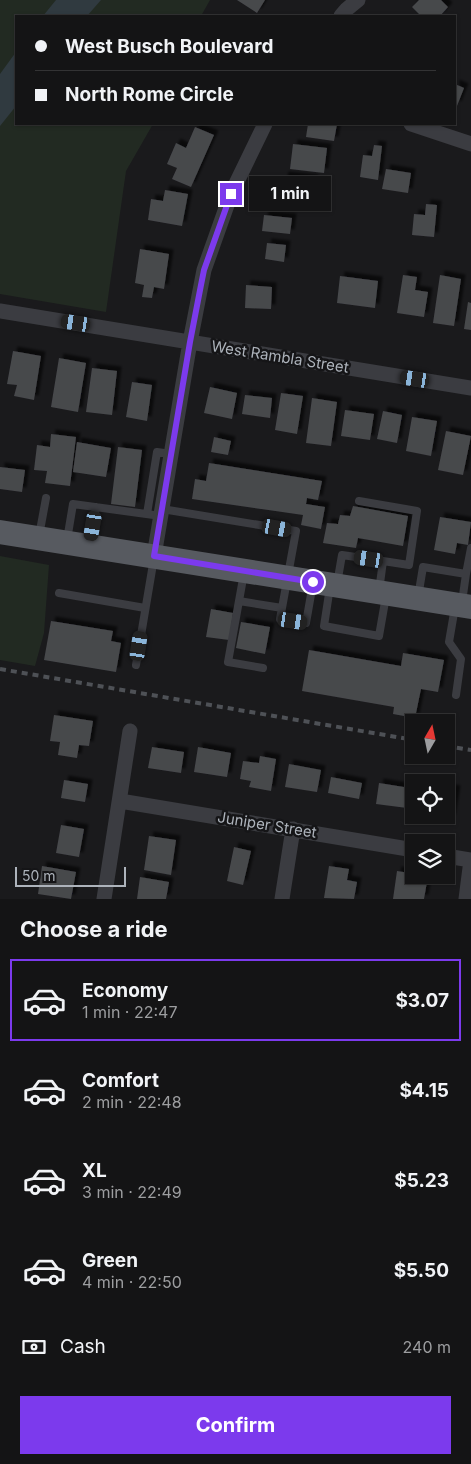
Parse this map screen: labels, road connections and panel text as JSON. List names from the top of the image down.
{
  "streets": {
    "street": ["West Rambla Street", "Juniper Street"]
  },
  "scale_bar": "50 m",
  "north": "top",
  "page": {
    "banner": ["West Busch Boulevard", "North Rome Circle"],
    "bubble": "1 min",
    "scale": "50 m",
    "heading": "Choose a ride",
    "list": [
      {
        "name": "Economy",
        "note": "1 min · 22:47",
        "value": "$3.07"
      },
      {
        "name": "Comfort",
        "note": "2 min · 22:48",
        "value": "$4.15"
      },
      {
        "name": "XL",
        "note": "3 min · 22:49",
        "value": "$5.23"
      },
      {
        "name": "Green",
        "note": "4 min · 22:50",
        "value": "$5.50"
      }
    ],
    "pay": ["Cash", "240 m"],
    "buttons": "Confirm"
  }
}
